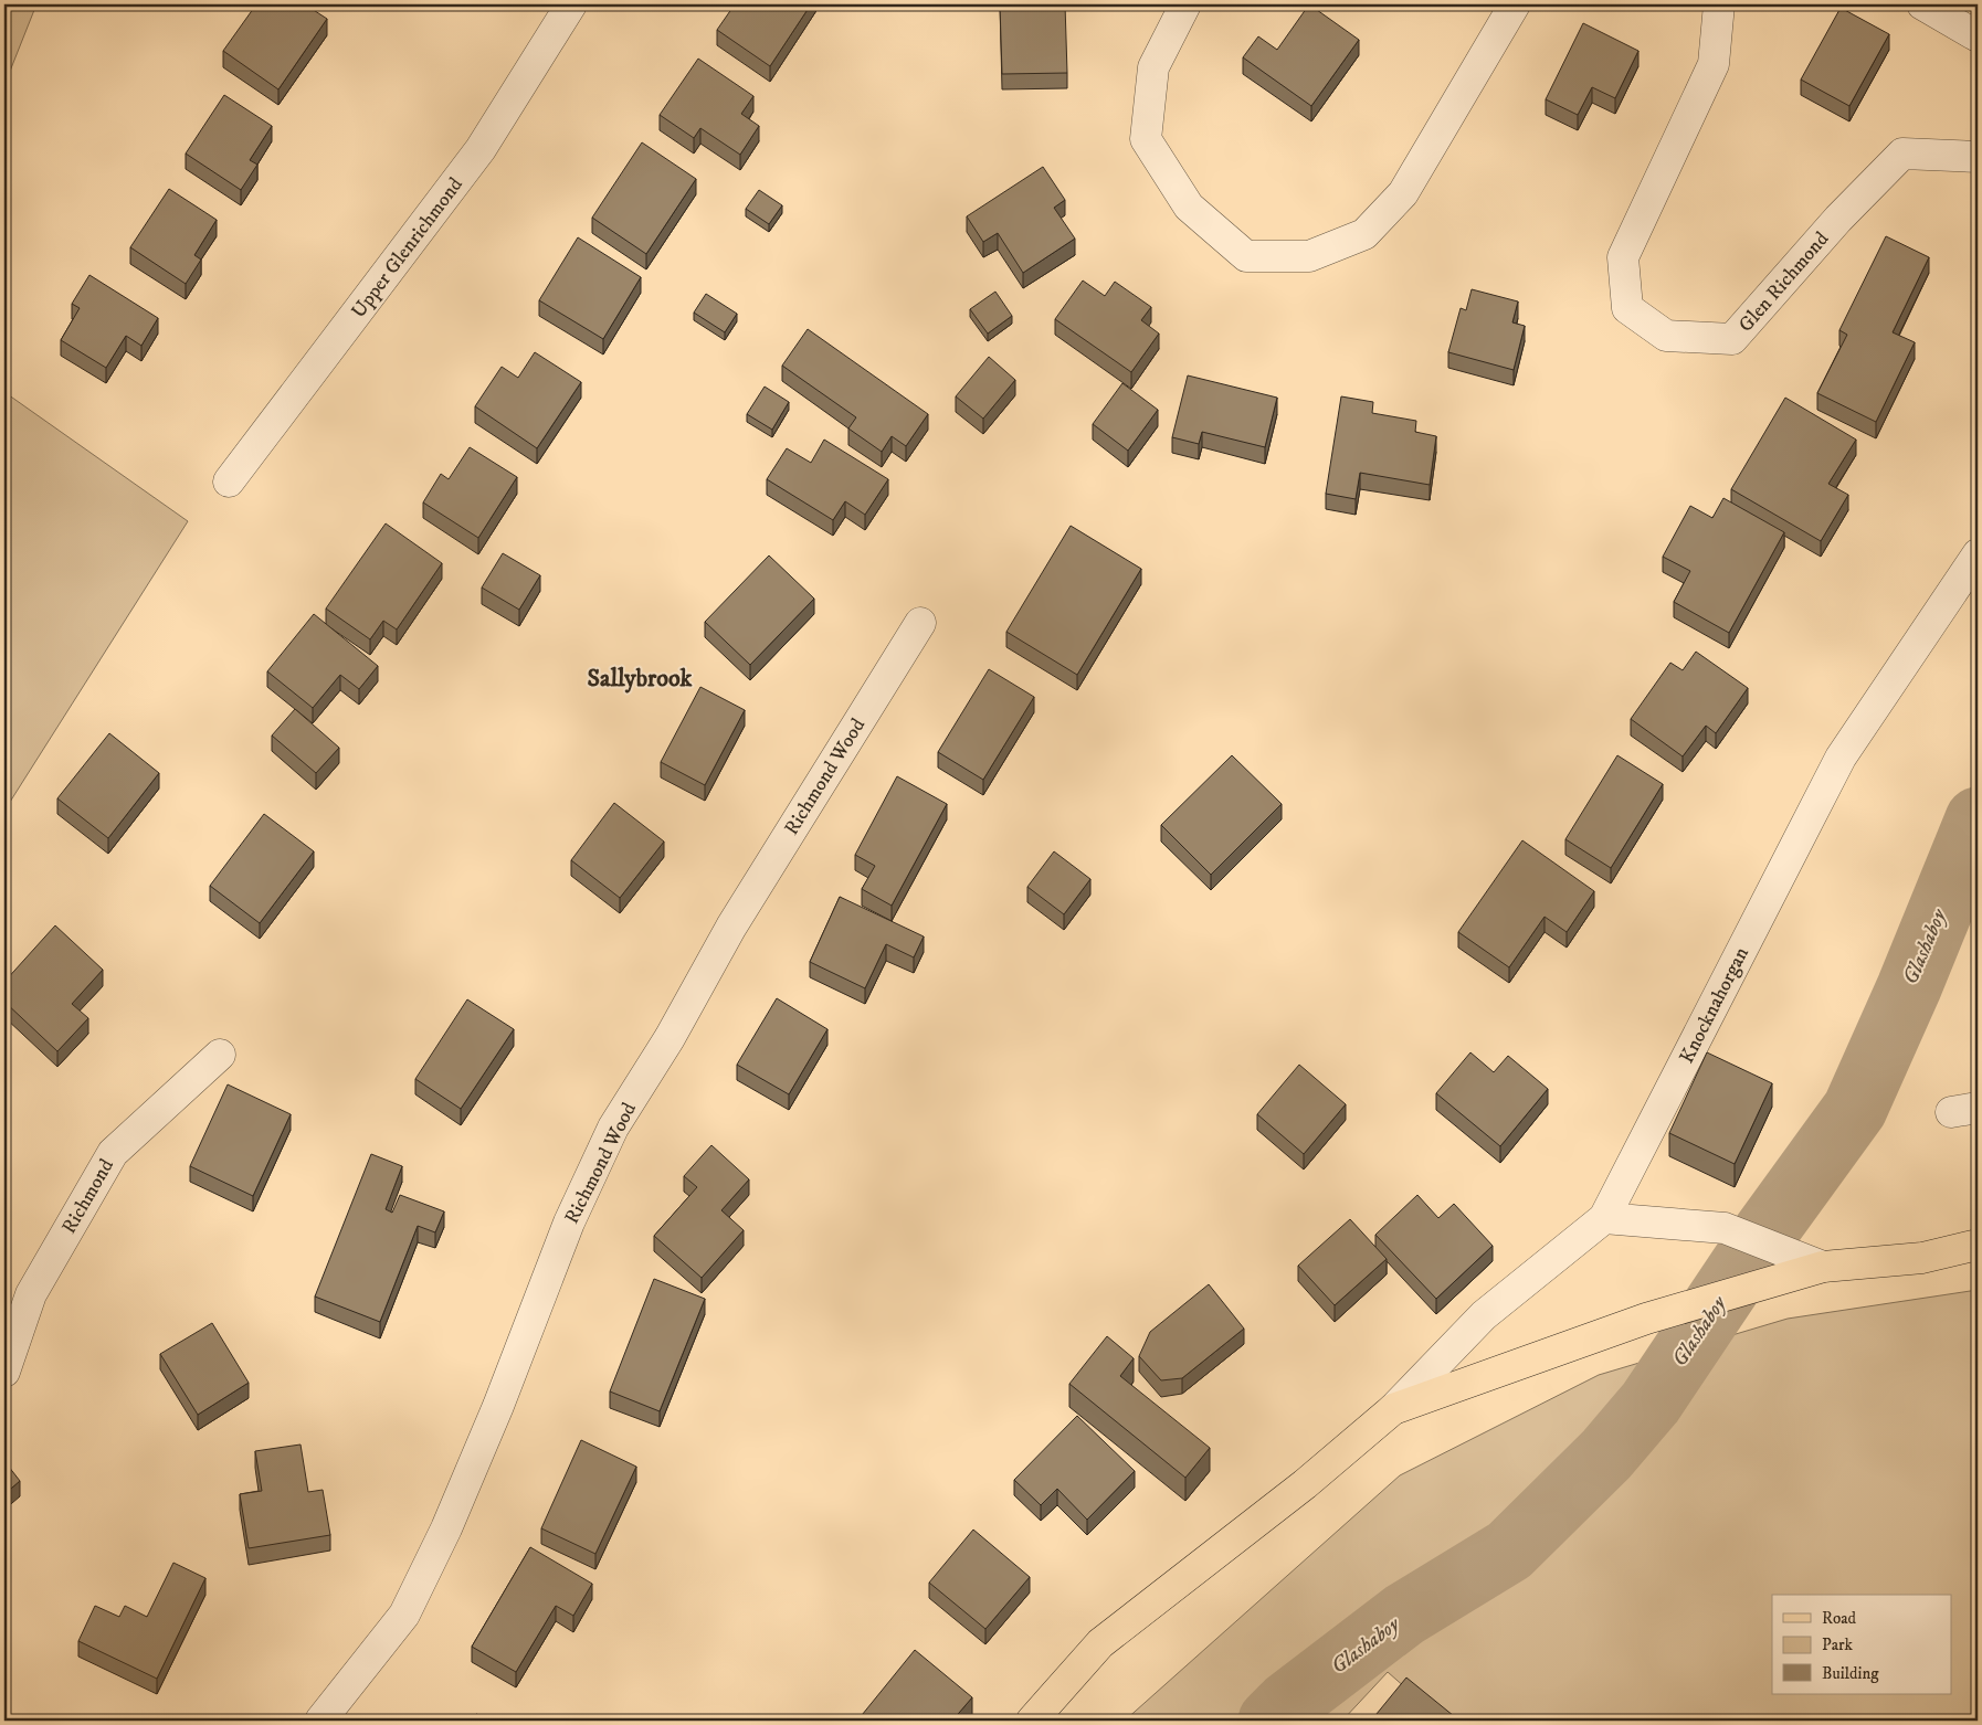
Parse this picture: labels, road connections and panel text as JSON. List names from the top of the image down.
{
  "streets": {
    "street": [
      "Upper Glenrichmond",
      "Glen Richmond",
      "Richmond Wood",
      "Knocknahorgan",
      "Richmond"
    ]
  },
  "districts": ["Sallybrook"],
  "water": ["Glashaboy"],
  "legend": ["Road", "Park", "Building"]
}
